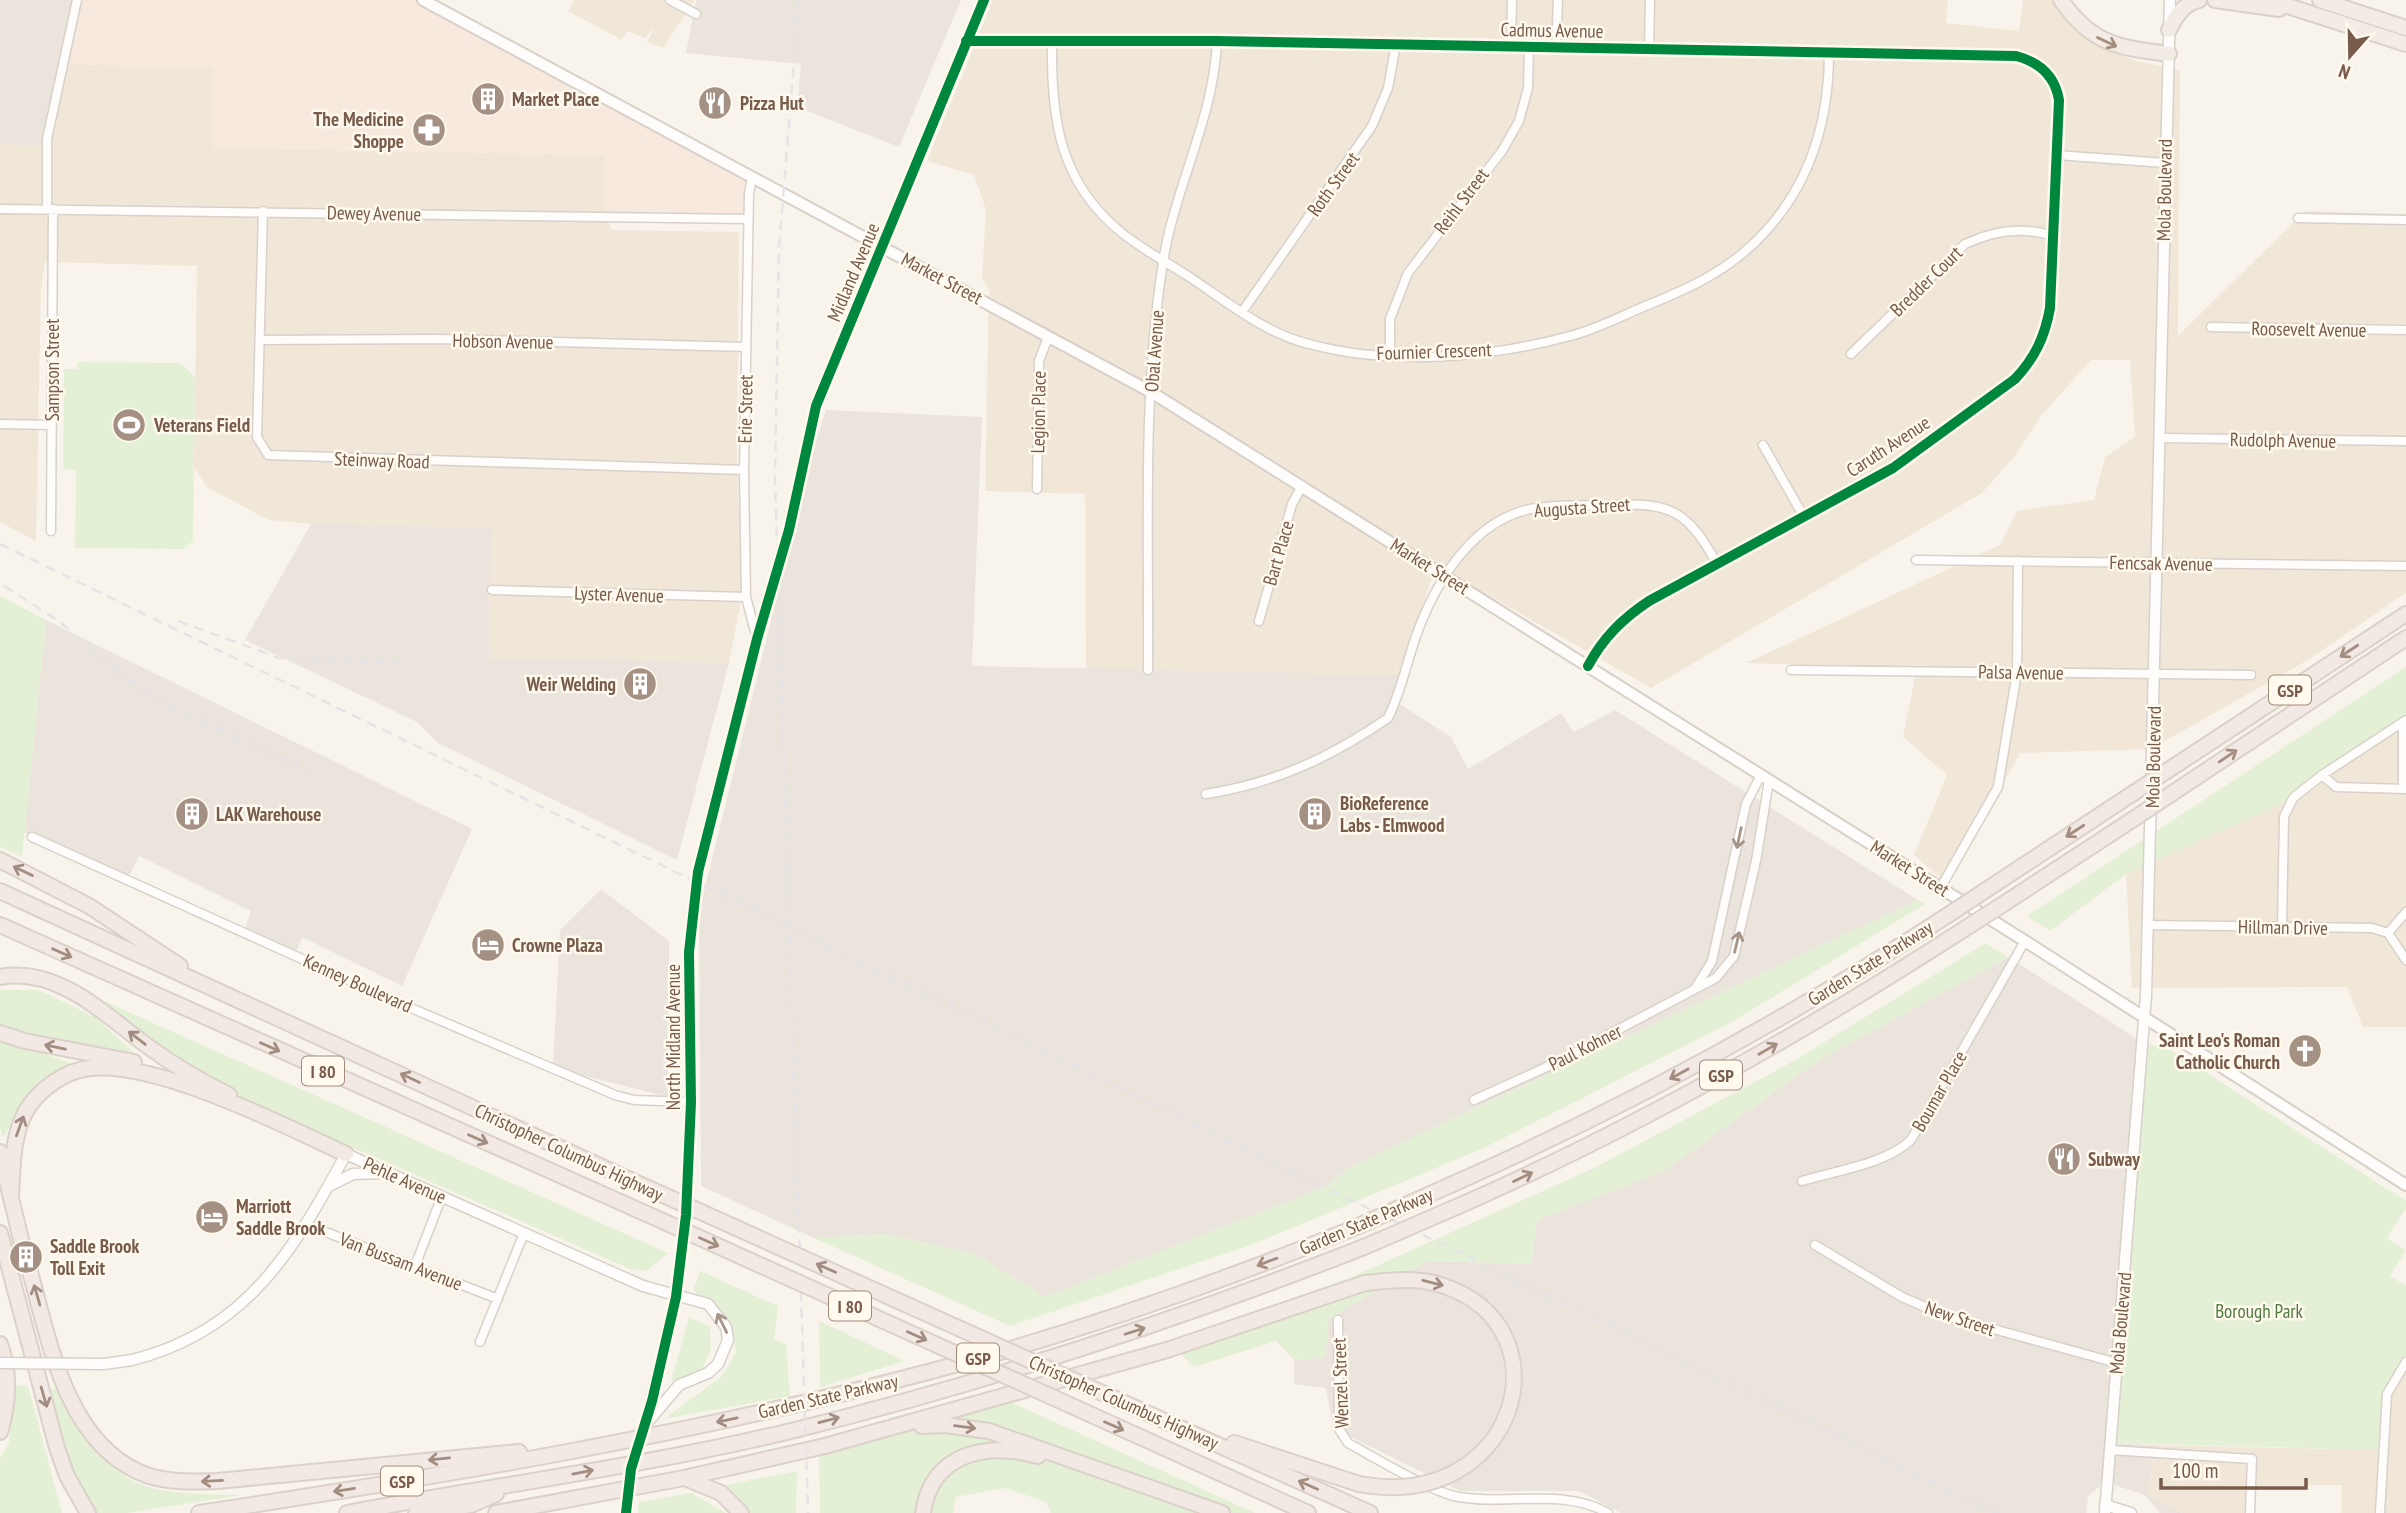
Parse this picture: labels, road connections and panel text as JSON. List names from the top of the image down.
{
  "streets": {
    "highway": [
      "GSP",
      "Garden State Parkway",
      "I 80",
      "Christopher Columbus Highway"
    ],
    "main road": ["Market Street"],
    "street": [
      "Cadmus Avenue",
      "Roth Street",
      "Mola Boulevard",
      "Reihl Street",
      "Dewey Avenue",
      "Midland Avenue",
      "Bredder Court",
      "Roosevelt Avenue",
      "Hobson Avenue",
      "Obal Avenue",
      "Fournier Crescent",
      "Sampson Street",
      "Erie Street",
      "Legion Place",
      "Rudolph Avenue",
      "Caruth Avenue",
      "Steinway Road",
      "Augusta Street",
      "Bart Place",
      "Fencsak Avenue",
      "Lyster Avenue",
      "Palsa Avenue",
      "Hillman Drive",
      "Kenney Boulevard",
      "North Midland Avenue",
      "Paul Kohner",
      "Boumar Place",
      "Pehle Avenue",
      "Van Bussam Avenue",
      "New Street",
      "Wenzel Street"
    ]
  },
  "crossings": [
    ["Cadmus Avenue", "Roth Street"],
    ["Cadmus Avenue", "Reihl Street"],
    ["Cadmus Avenue", "Midland Avenue"],
    ["Cadmus Avenue", "Obal Avenue"],
    ["Cadmus Avenue", "Fournier Crescent"],
    ["Cadmus Avenue", "Caruth Avenue"],
    ["Roth Street", "Fournier Crescent"],
    ["Mola Boulevard", "Market Street"],
    ["Mola Boulevard", "Rudolph Avenue"],
    ["Mola Boulevard", "Fencsak Avenue"],
    ["Mola Boulevard", "Palsa Avenue"],
    ["Mola Boulevard", "Hillman Drive"],
    ["Mola Boulevard", "New Street"],
    ["Reihl Street", "Fournier Crescent"],
    ["Dewey Avenue", "Sampson Street"],
    ["Dewey Avenue", "Erie Street"],
    ["Dewey Avenue", "Steinway Road"],
    ["Midland Avenue", "Market Street"],
    ["Midland Avenue", "North Midland Avenue"],
    ["Market Street", "Obal Avenue"],
    ["Market Street", "Erie Street"],
    ["Market Street", "Legion Place"],
    ["Market Street", "Caruth Avenue"],
    ["Market Street", "Augusta Street"],
    ["Market Street", "Bart Place"],
    ["Market Street", "Paul Kohner"],
    ["Market Street", "Boumar Place"],
    ["Bredder Court", "Caruth Avenue"],
    ["Hobson Avenue", "Erie Street"],
    ["Hobson Avenue", "Steinway Road"],
    ["Obal Avenue", "Fournier Crescent"],
    ["Erie Street", "Steinway Road"],
    ["Erie Street", "Lyster Avenue"],
    ["Erie Street", "North Midland Avenue"],
    ["Caruth Avenue", "Augusta Street"],
    ["Kenney Boulevard", "North Midland Avenue"],
    ["North Midland Avenue", "Pehle Avenue"],
    ["Pehle Avenue", "Van Bussam Avenue"]
  ],
  "parks": ["Borough Park"],
  "places": {
    "building": [
      "Market Place",
      "Weir Welding",
      "LAK Warehouse",
      "BioReference Labs - Elmwood",
      "Saddle Brook Toll Exit"
    ],
    "restaurant": ["Pizza Hut", "Subway"],
    "pharmacy": ["The Medicine Shoppe"],
    "sports": ["Veterans Field"],
    "hotel": ["Crowne Plaza", "Marriott Saddle Brook"],
    "church": ["Saint Leo's Roman Catholic Church"]
  },
  "scale_bar": "100 m",
  "north": "bottom"
}
